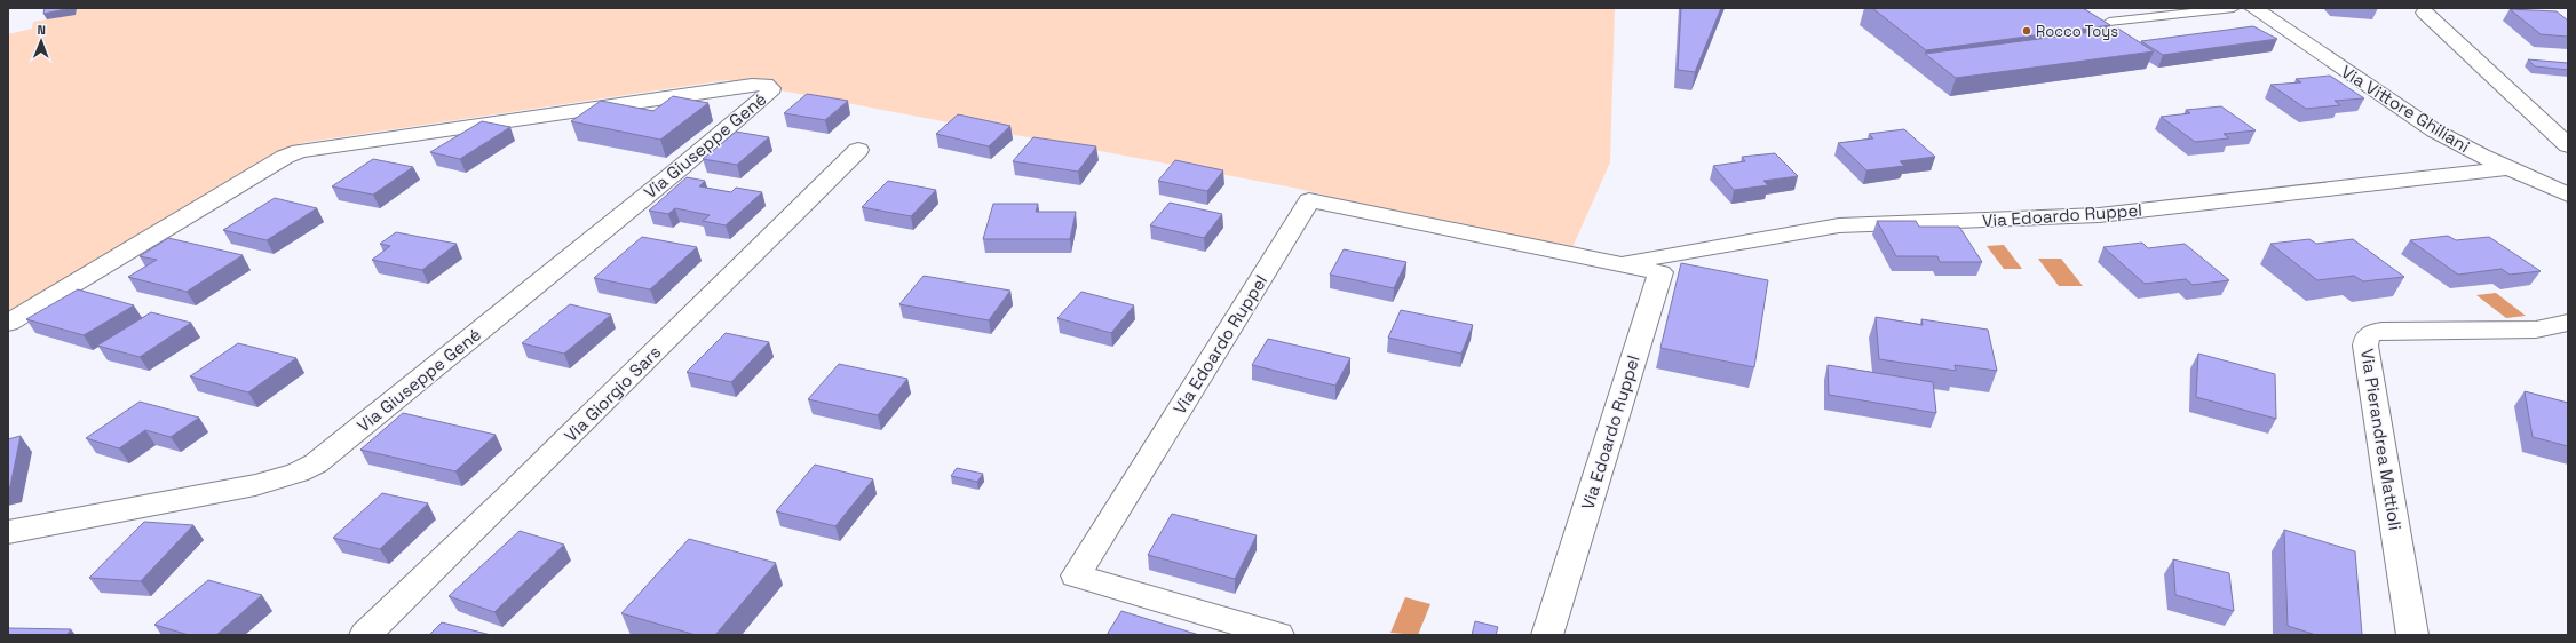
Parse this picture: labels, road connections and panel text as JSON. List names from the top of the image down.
{
  "streets": {
    "street": [
      "Via Vittore Ghiliani",
      "Via Giuseppe Gené",
      "Via Edoardo Ruppel",
      "Via Giorgio Sars",
      "Via Pierandrea Mattioli"
    ]
  },
  "crossings": [
    ["Via Vittore Ghiliani", "Via Edoardo Ruppel"]
  ],
  "places": ["Rocco Toys"],
  "north": "top"
}
